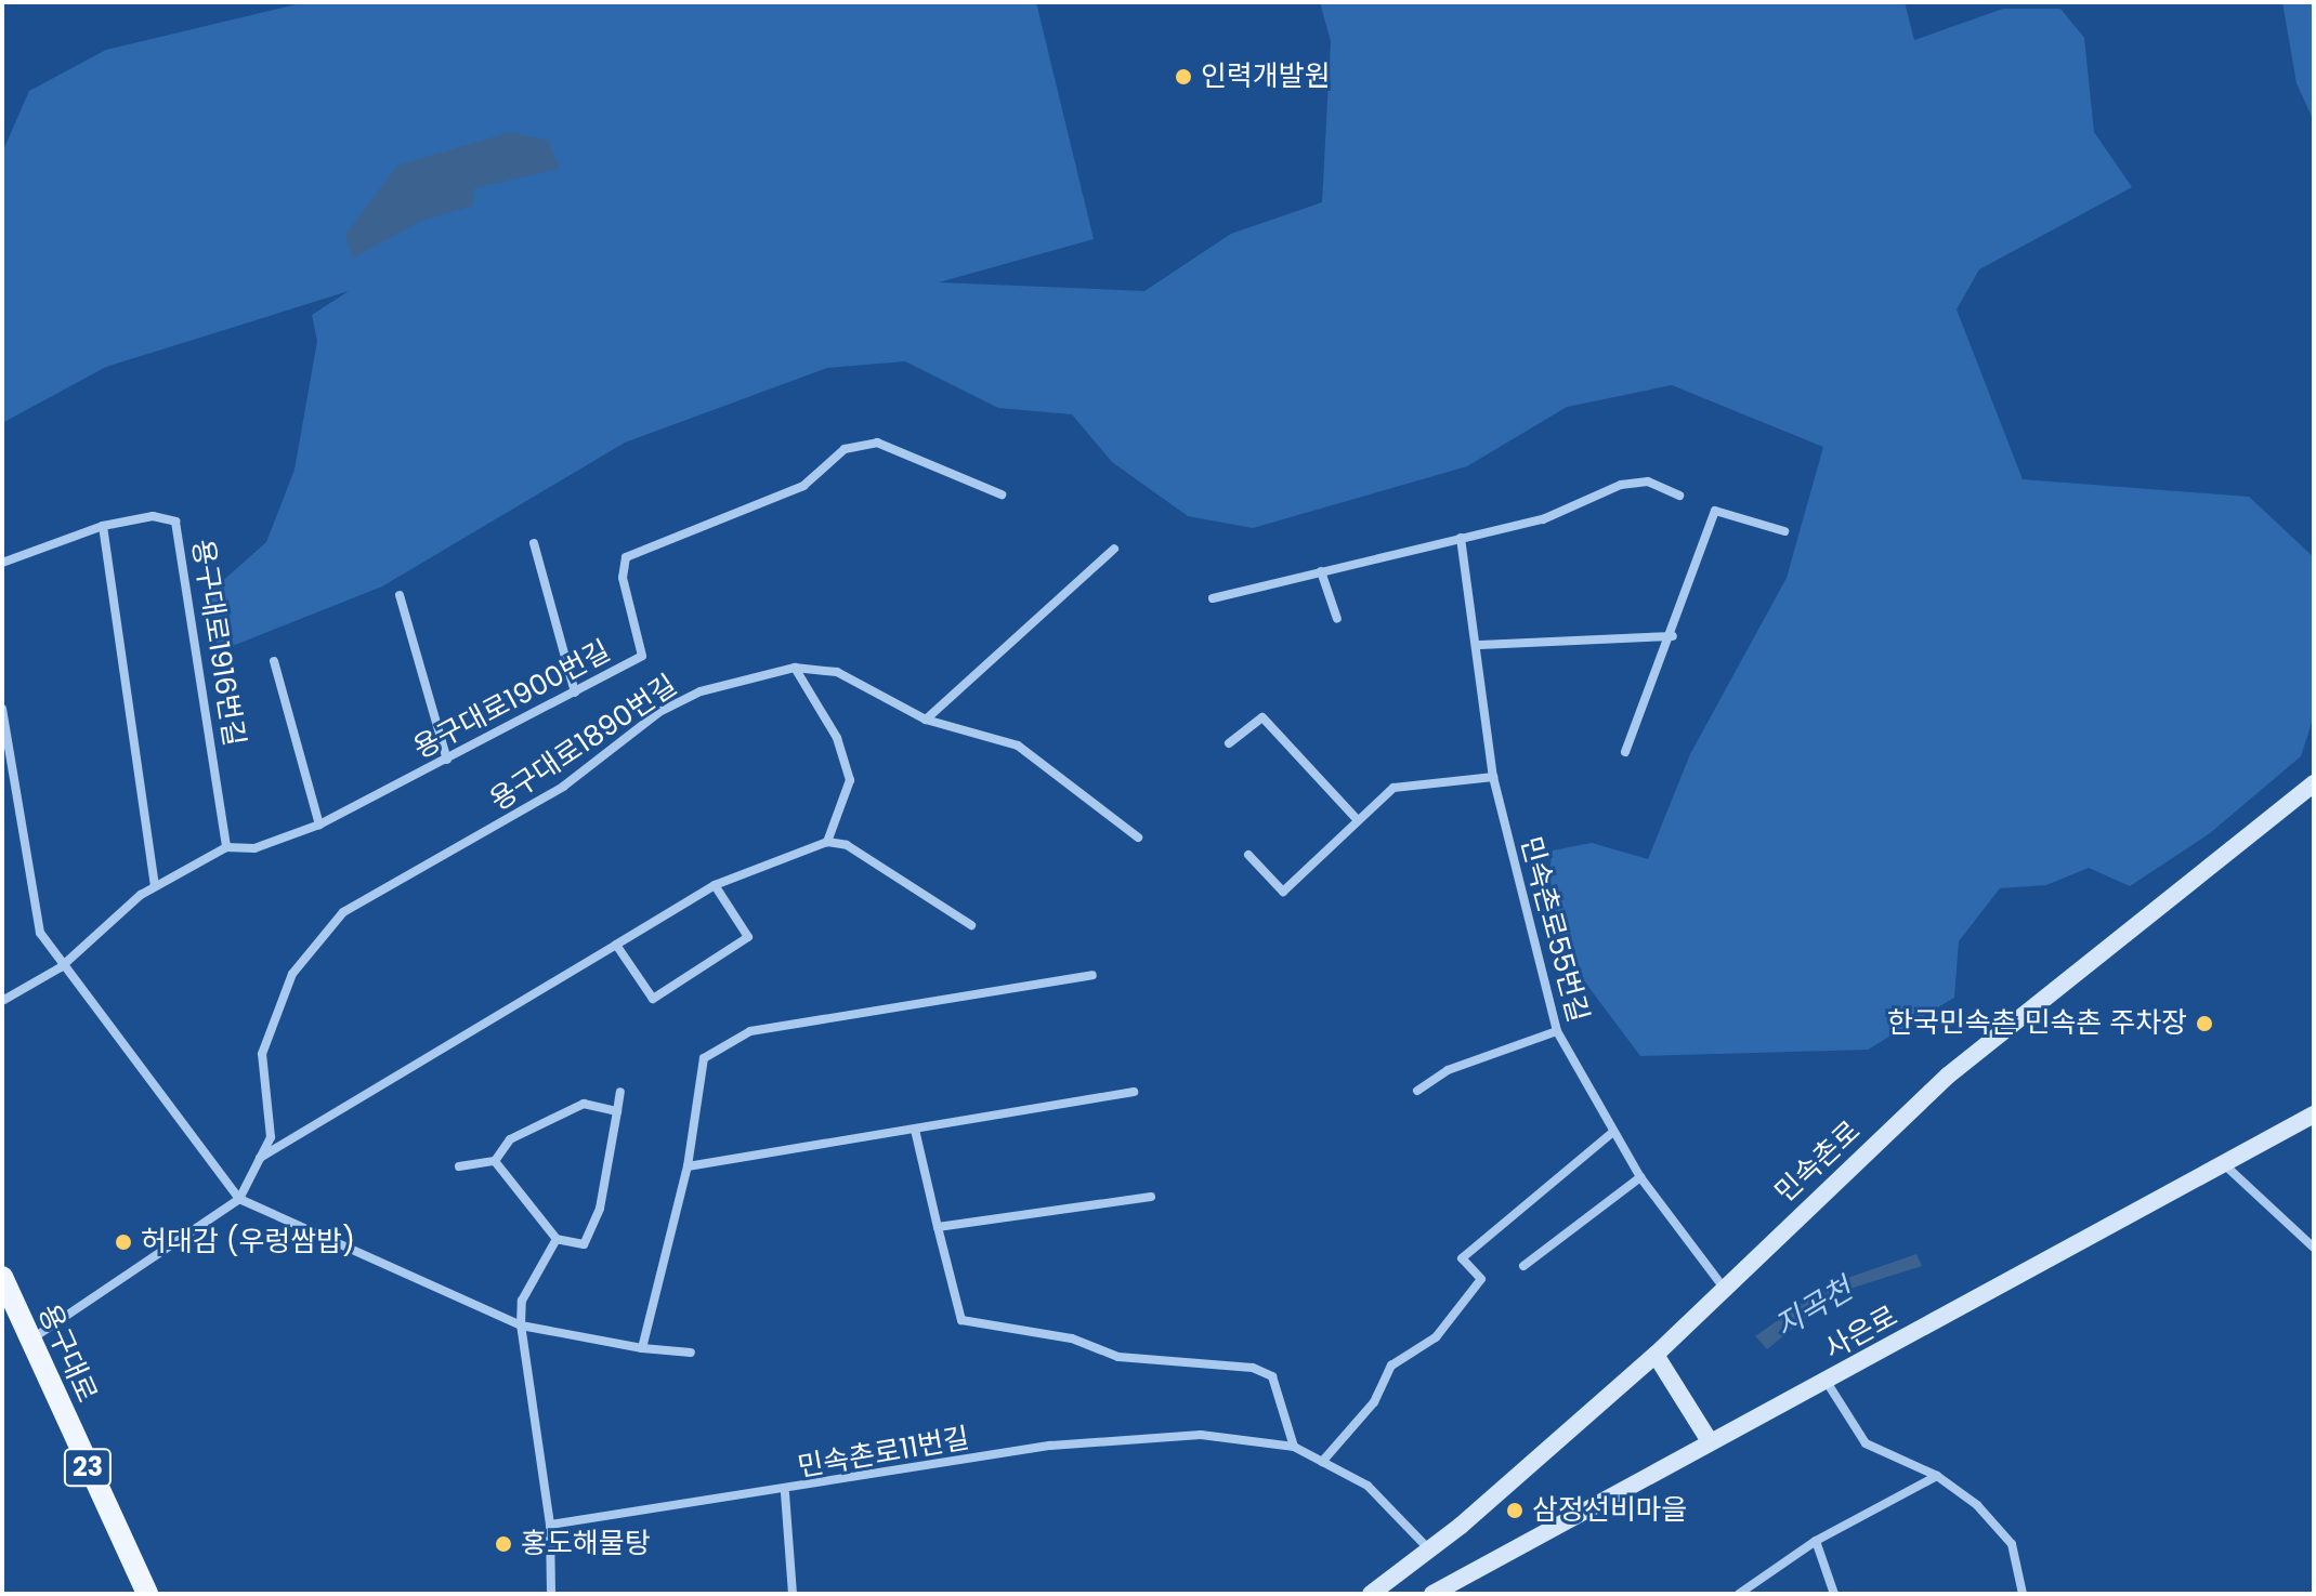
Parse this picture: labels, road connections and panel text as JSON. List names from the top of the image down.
{
  "streets": {
    "main road": ["용구대로", "23"],
    "street": [
      "용구대로1916번길",
      "용구대로1900번길",
      "용구대로1890번길",
      "민속촌로55번길",
      "민속촌로",
      "사은로",
      "민속촌로11번길"
    ]
  },
  "crossings": [
    ["용구대로1916번길", "용구대로1900번길"],
    ["민속촌로55번길", "민속촌로"],
    ["민속촌로", "민속촌로11번길"]
  ],
  "water": ["지곡천"],
  "places": [
    "인력개발원",
    "한국민속촌 민속촌 주차장",
    "허대감 (우렁쌈밥)",
    "삼정선비마을",
    "홍도해물탕"
  ]
}
